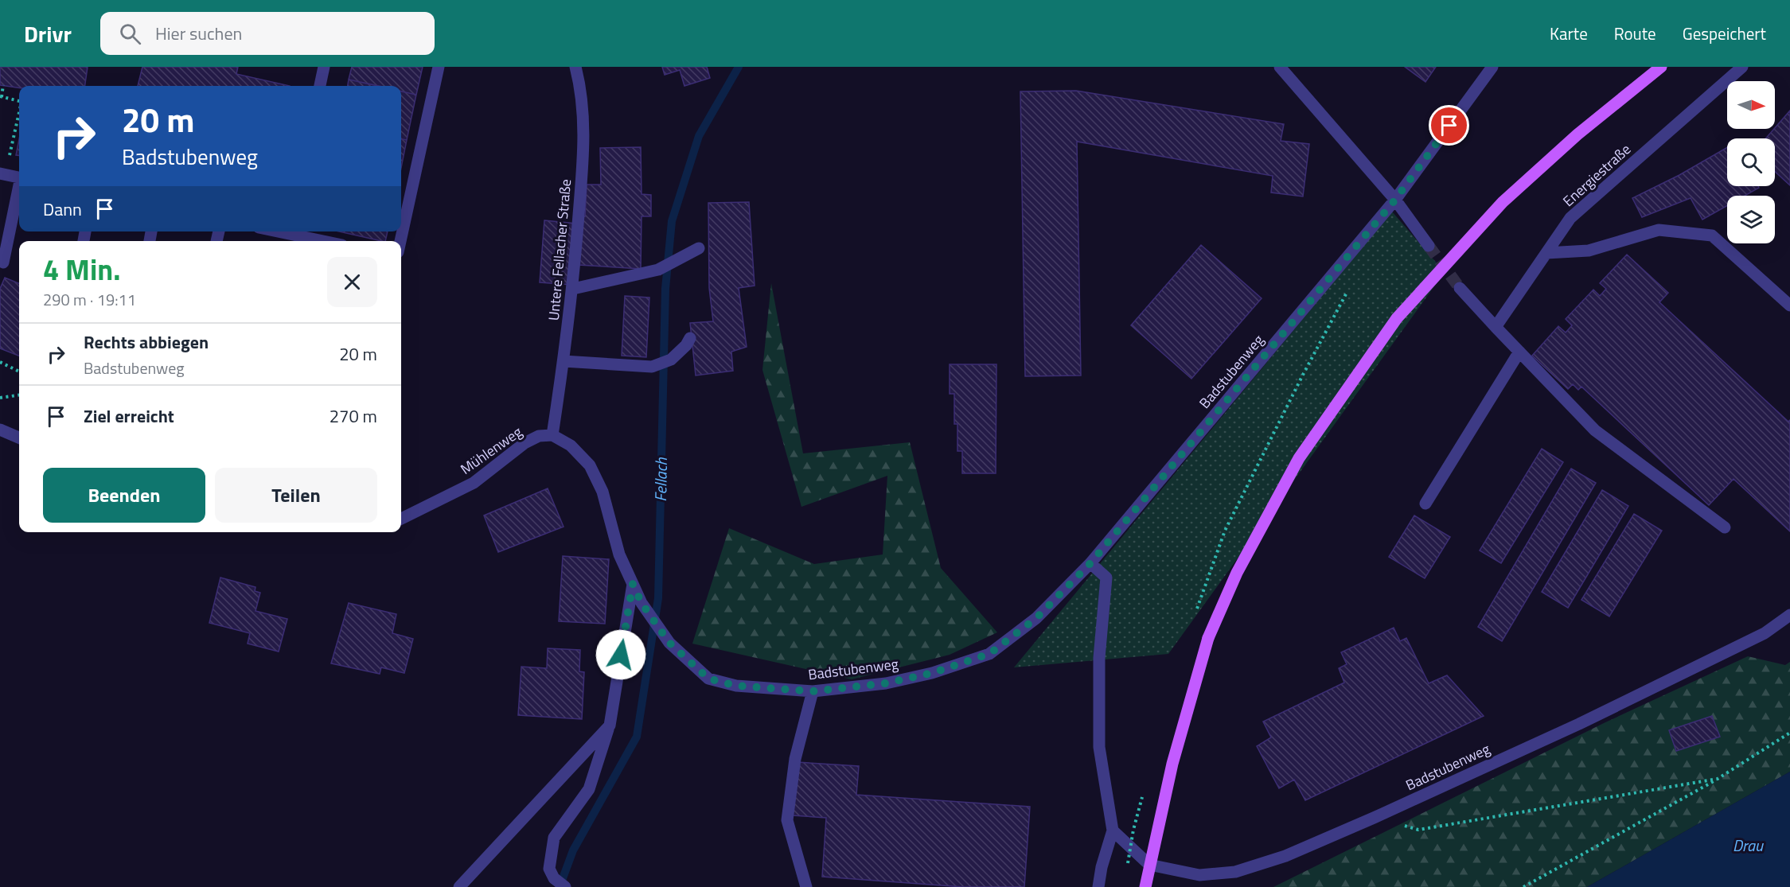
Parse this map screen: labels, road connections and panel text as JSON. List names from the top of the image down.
{
  "streets": {
    "street": [
      "Energiestraße",
      "Untere Fellacher Straße",
      "Badstubenweg",
      "Mühlenweg"
    ]
  },
  "crossings": [
    ["Untere Fellacher Straße", "Badstubenweg"],
    ["Untere Fellacher Straße", "Mühlenweg"],
    ["Badstubenweg", "Mühlenweg"]
  ],
  "water": ["Fellach", "Drau"],
  "north": "right",
  "page": {
    "header": "Drivr",
    "search": "Hier suchen",
    "nav": ["Karte", "Route", "Gespeichert"],
    "turn": ["20 m", "Badstubenweg"],
    "then": "Dann",
    "heading": ["4 Min.", "290 m · 19:11"],
    "list": [
      {
        "name": "Rechts abbiegen",
        "note": "Badstubenweg",
        "value": "20 m"
      },
      {
        "name": "Ziel erreicht",
        "value": "270 m"
      }
    ],
    "buttons": ["Beenden", "Teilen"]
  }
}
